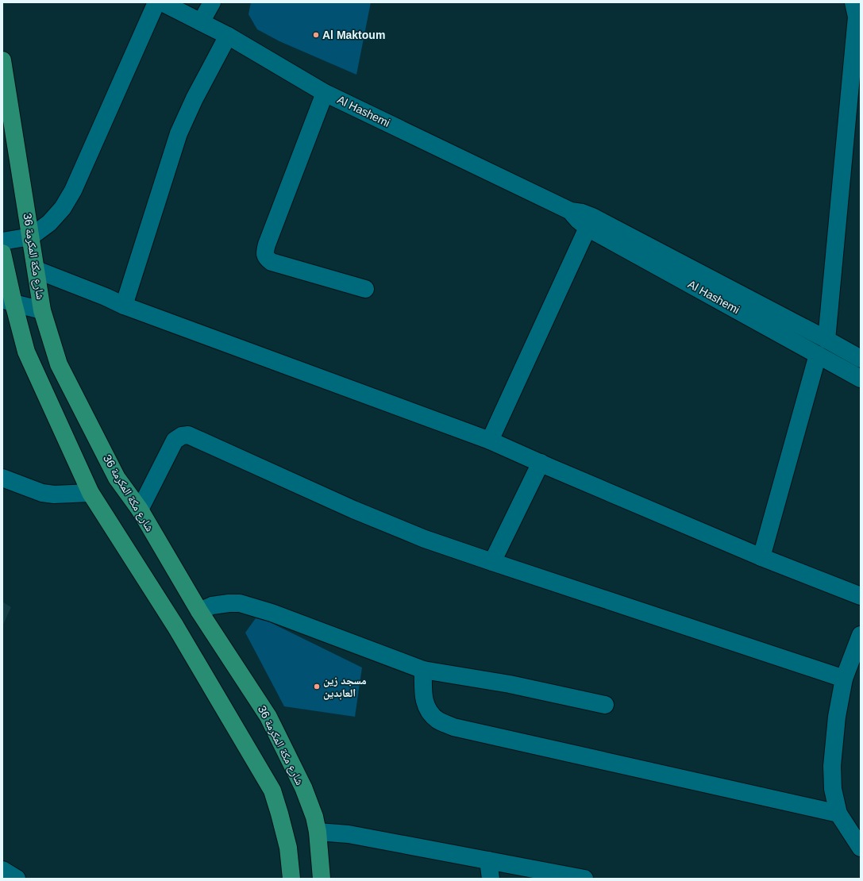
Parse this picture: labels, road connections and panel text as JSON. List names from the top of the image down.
{
  "streets": {
    "main road": ["شارع مكة المكرمة 36"],
    "street": ["Al Hashemi"]
  },
  "places": ["Al Maktoum", "مسجد زين العابدين"]
}
